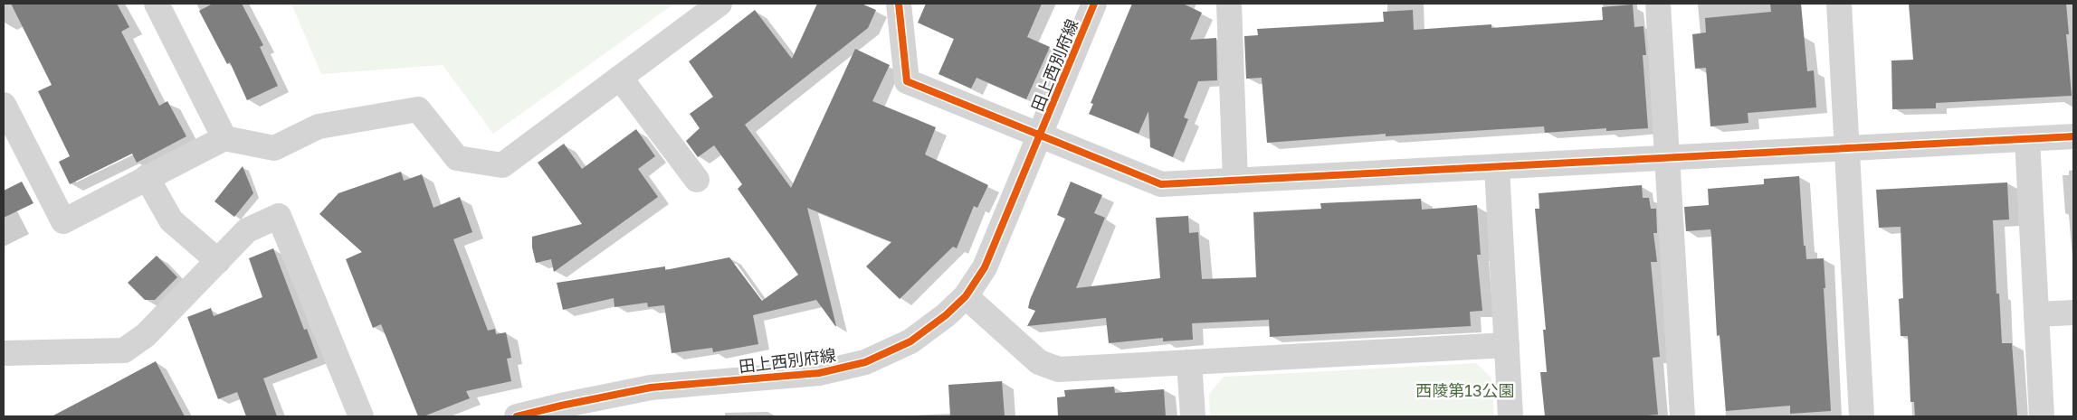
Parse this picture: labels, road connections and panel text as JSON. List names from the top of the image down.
{
  "streets": {
    "street": ["田上西別府線"]
  },
  "parks": ["西陵第13公園"]
}
